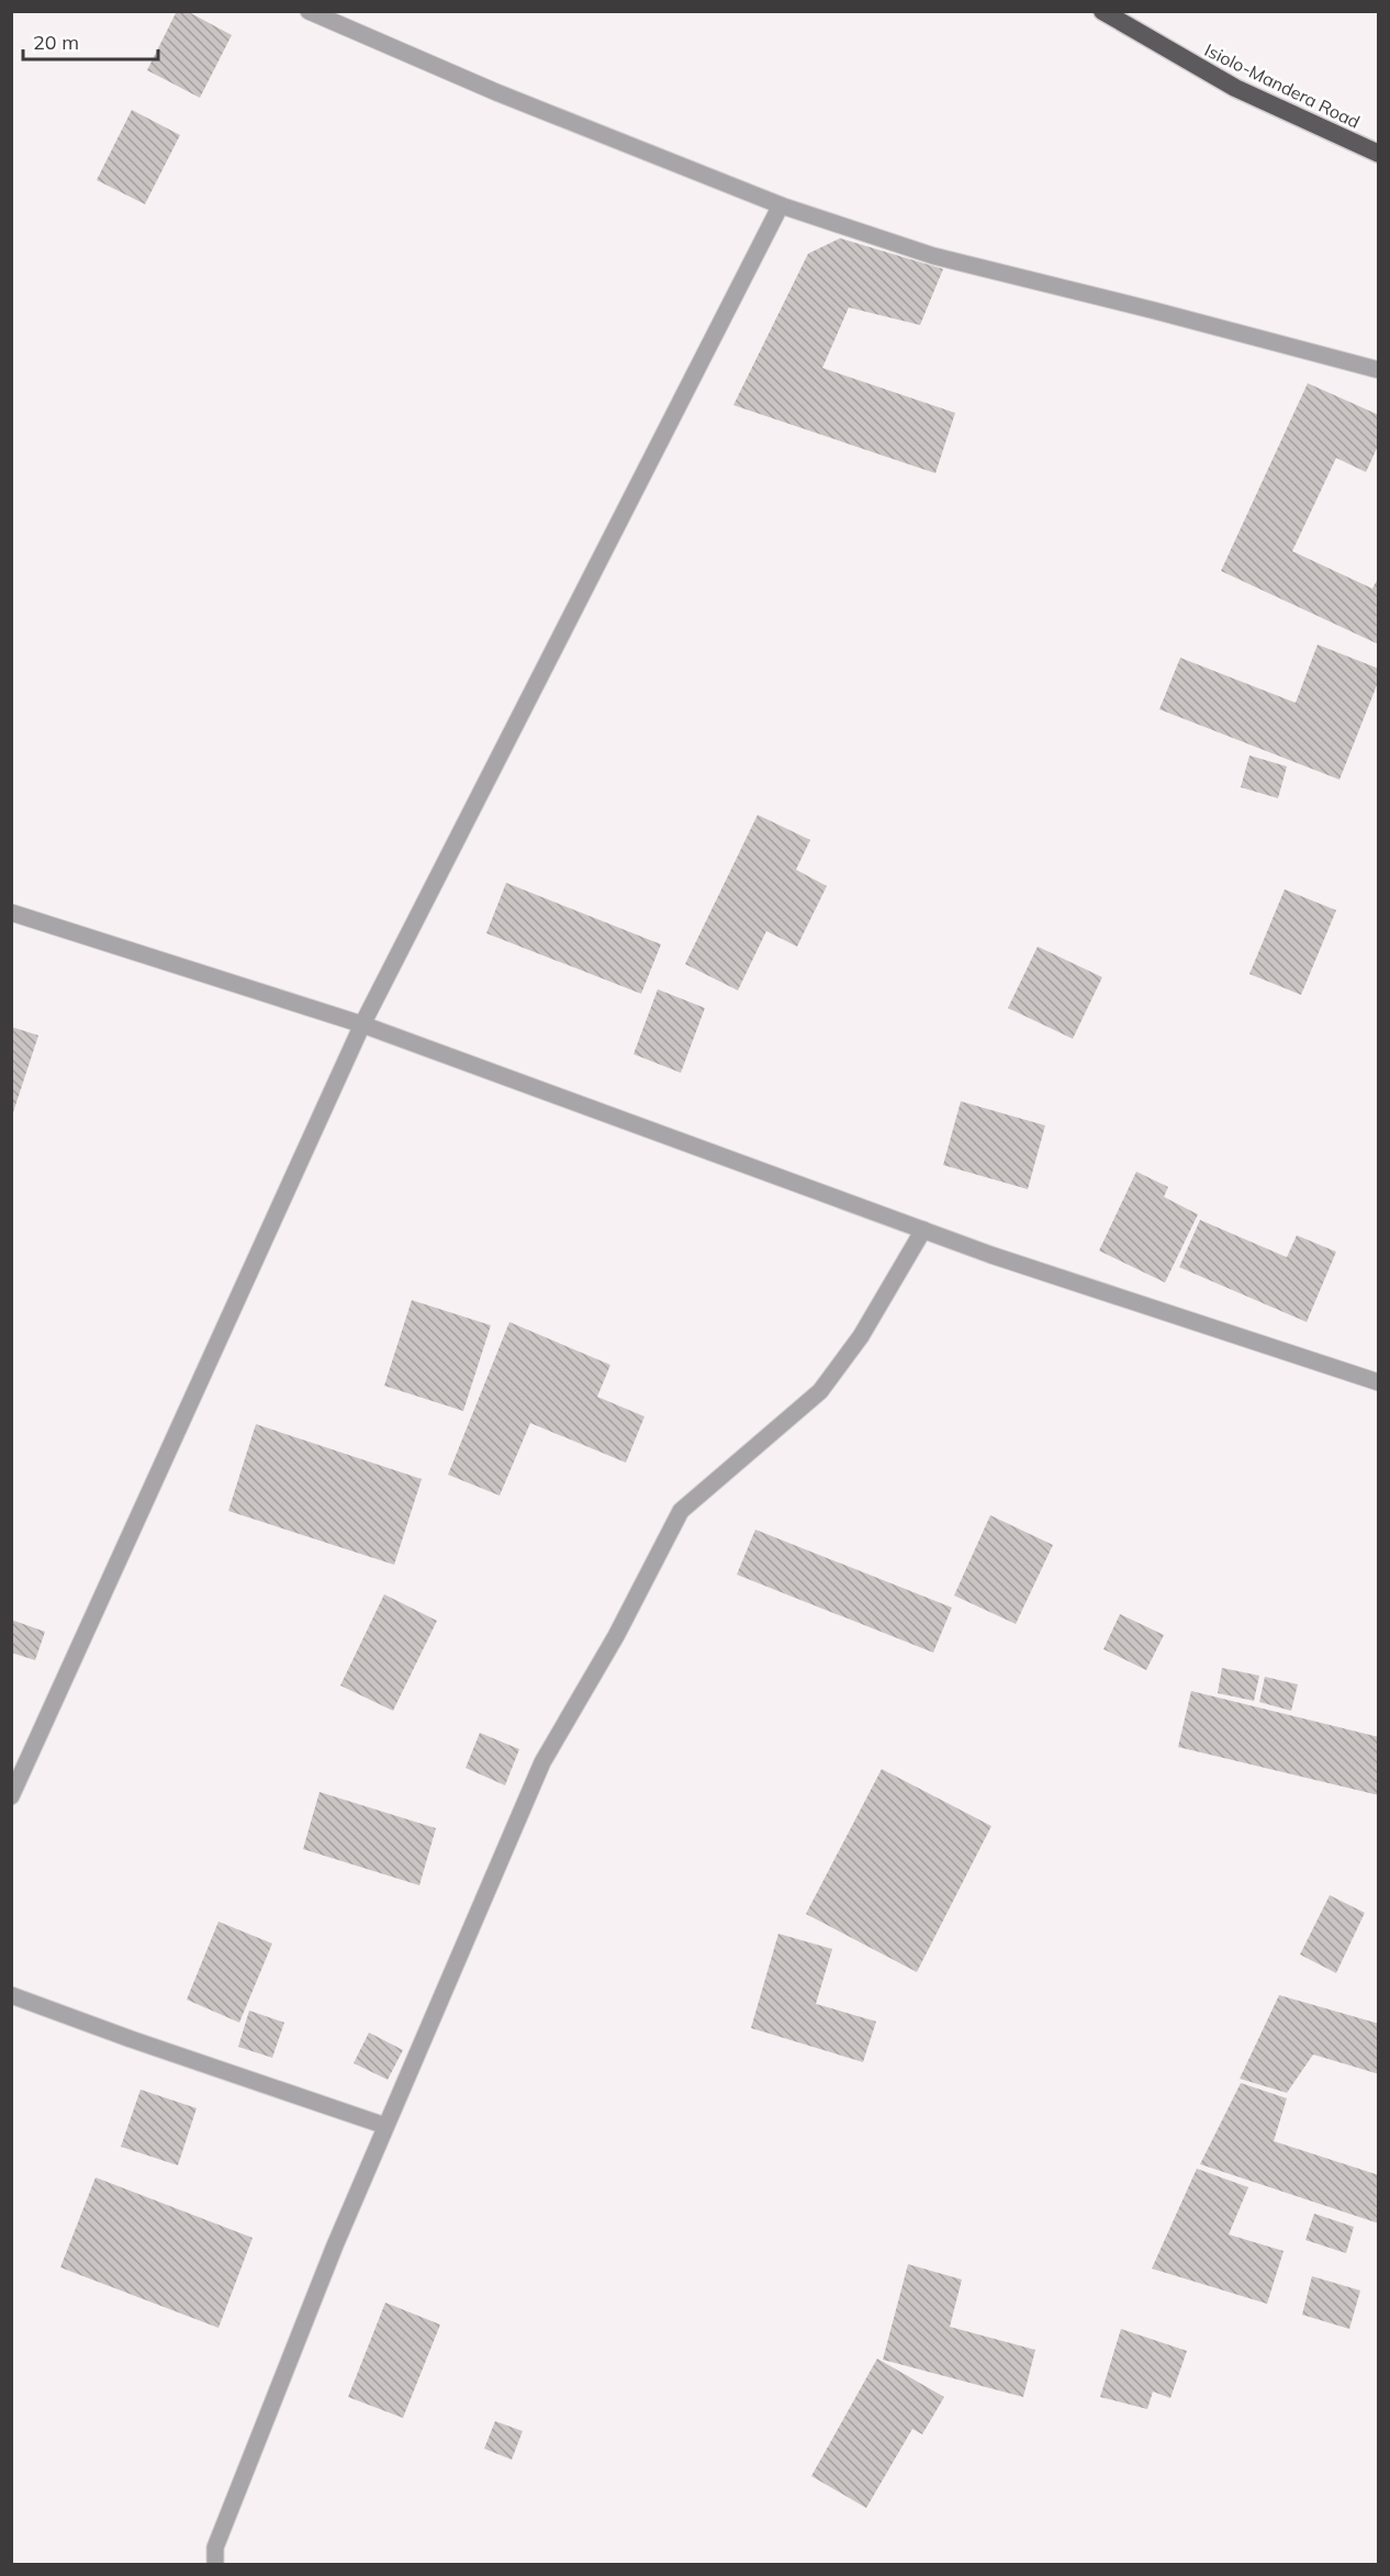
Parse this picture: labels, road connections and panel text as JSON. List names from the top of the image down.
{
  "streets": {
    "highway": ["Isiolo-Mandera Road"]
  },
  "scale_bar": "20 m"
}
